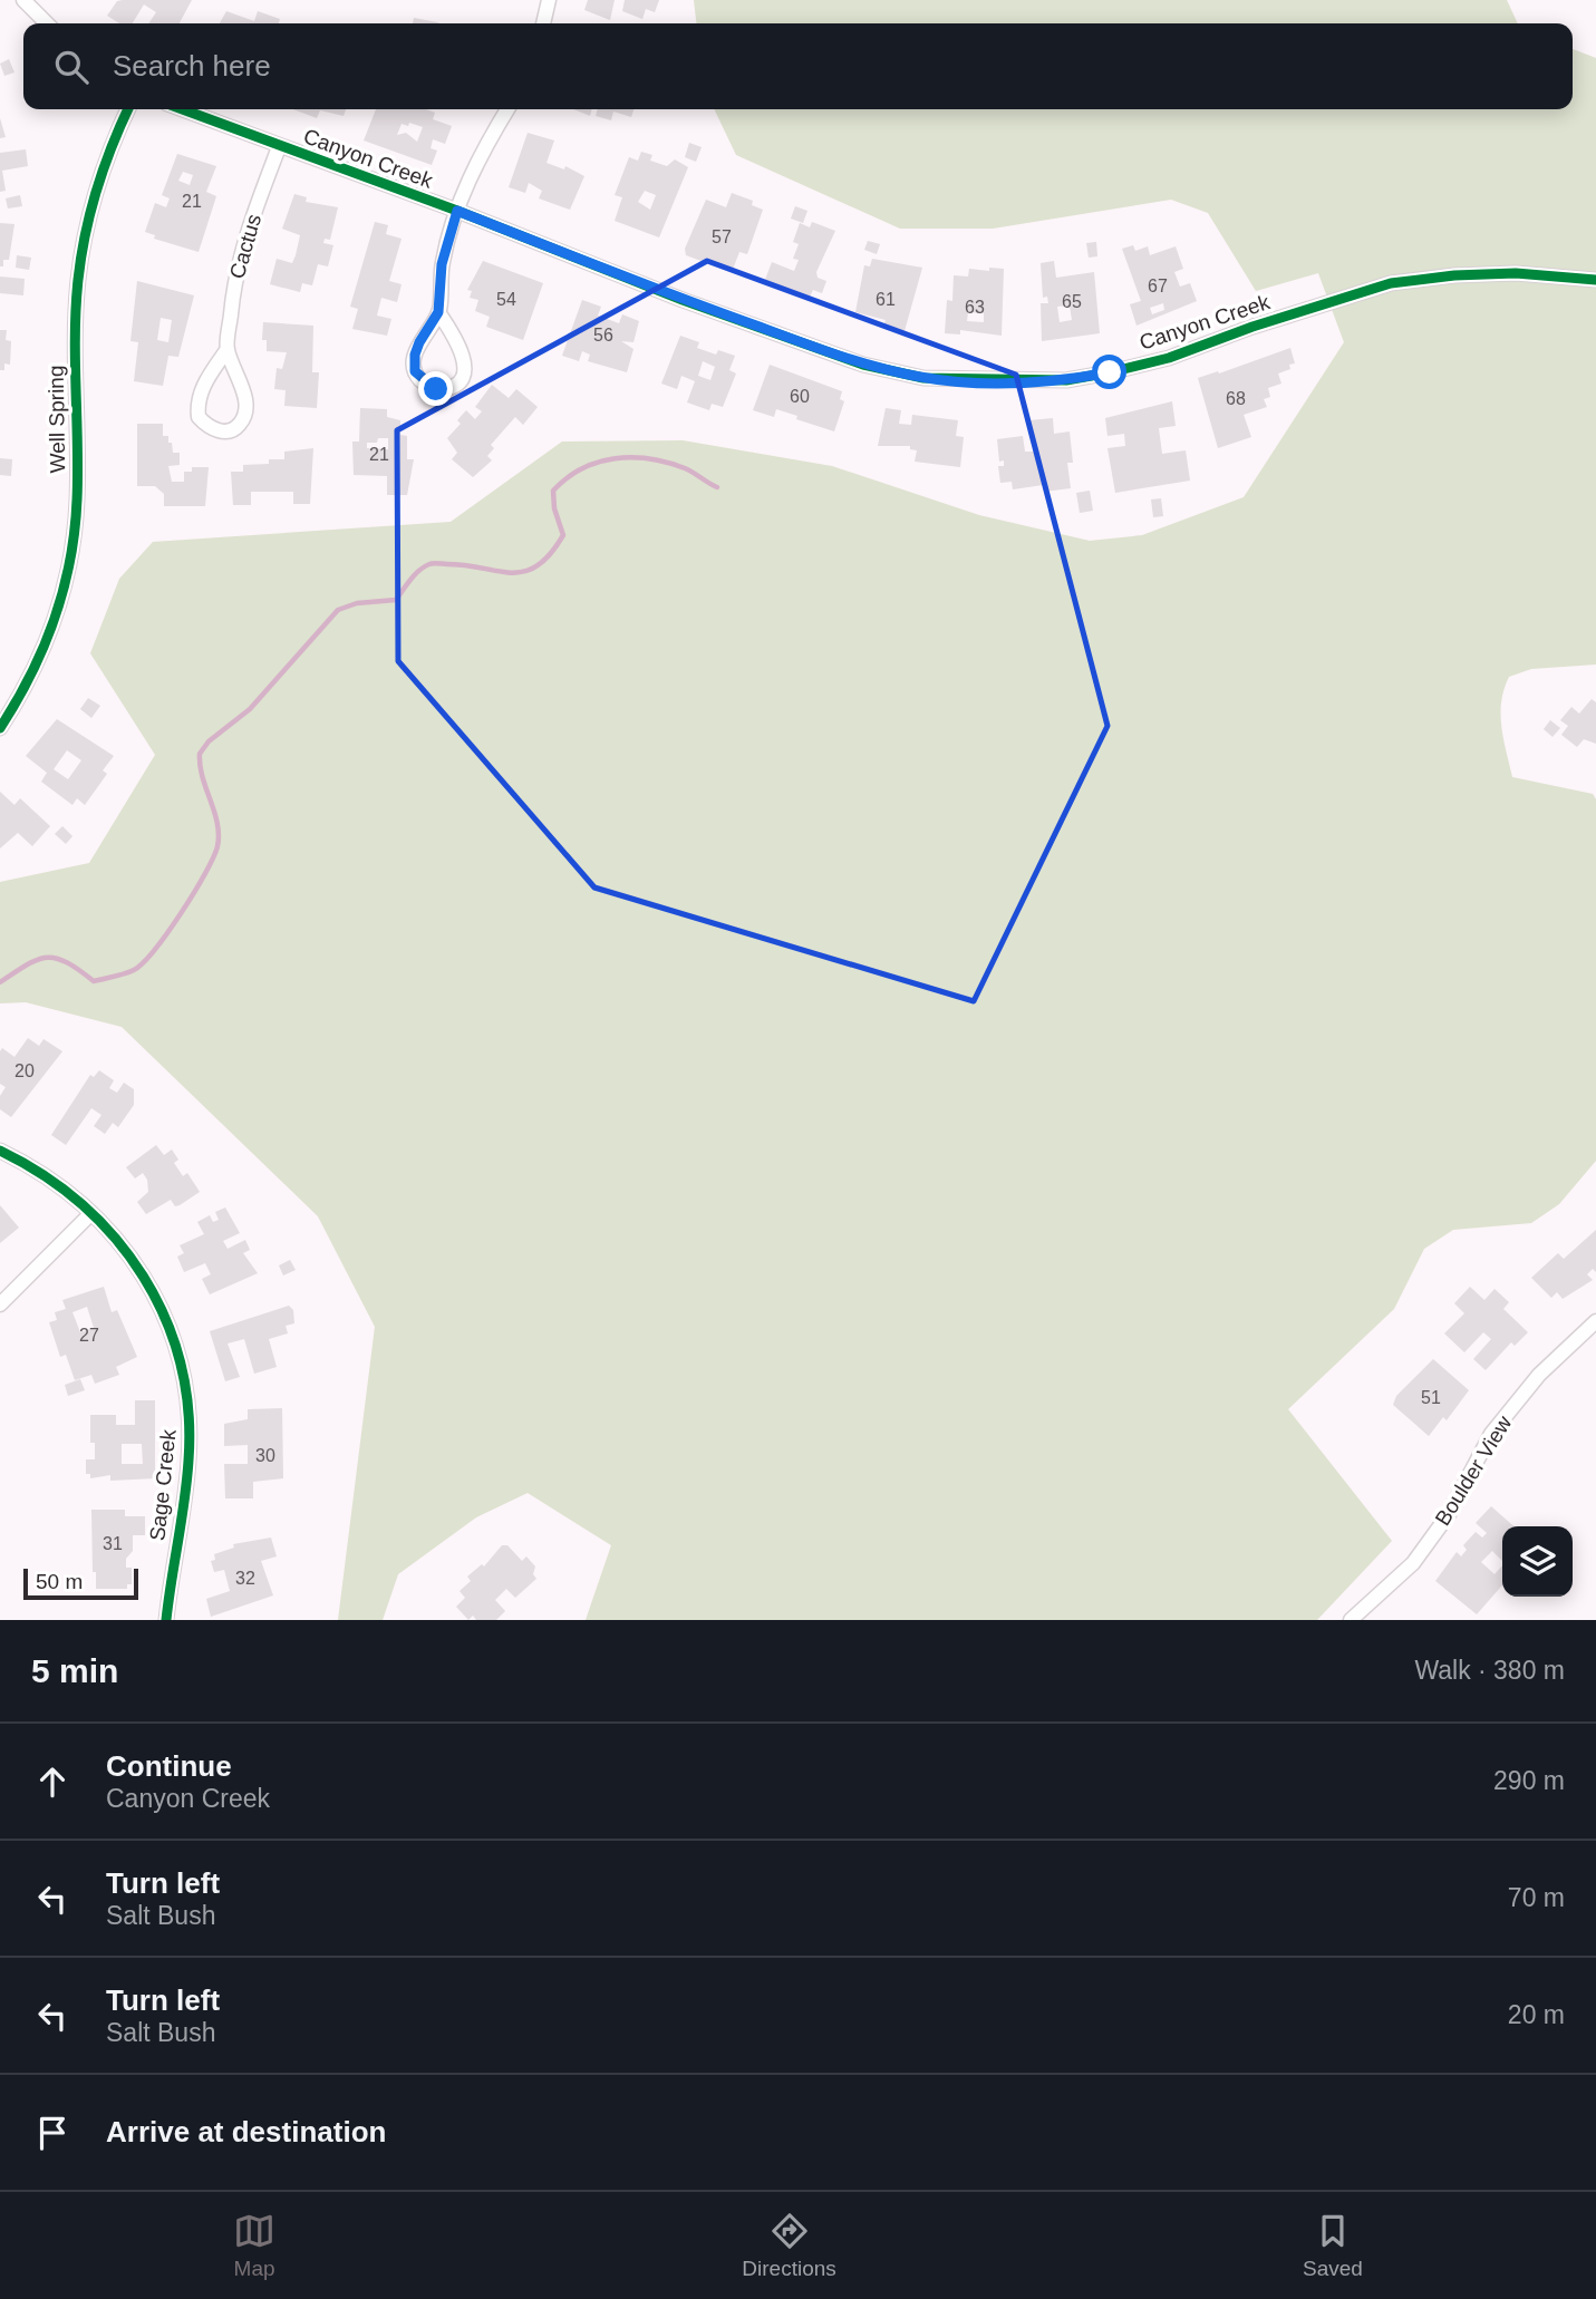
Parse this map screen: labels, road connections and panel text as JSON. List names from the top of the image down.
{
  "streets": {
    "street": [
      "Canyon Creek",
      "Cactus",
      "Well Spring",
      "Boulder View",
      "Sage Creek"
    ]
  },
  "crossings": [
    ["Canyon Creek", "Cactus"]
  ],
  "house_numbers": [
    "21",
    "57",
    "67",
    "54",
    "61",
    "65",
    "63",
    "56",
    "60",
    "68",
    "21",
    "20",
    "27",
    "51",
    "30",
    "31",
    "32"
  ],
  "scale_bar": "50 m",
  "page": {
    "search": "Search here",
    "scale": "50 m",
    "heading": ["5 min", "Walk · 380 m"],
    "list": [
      ["Continue", "Canyon Creek", "290 m"],
      ["Turn left", "Salt Bush", "70 m"],
      ["Turn left", "Salt Bush", "20 m"],
      "Arrive at destination"
    ],
    "nav": ["Map", "Directions", "Saved"]
  }
}
